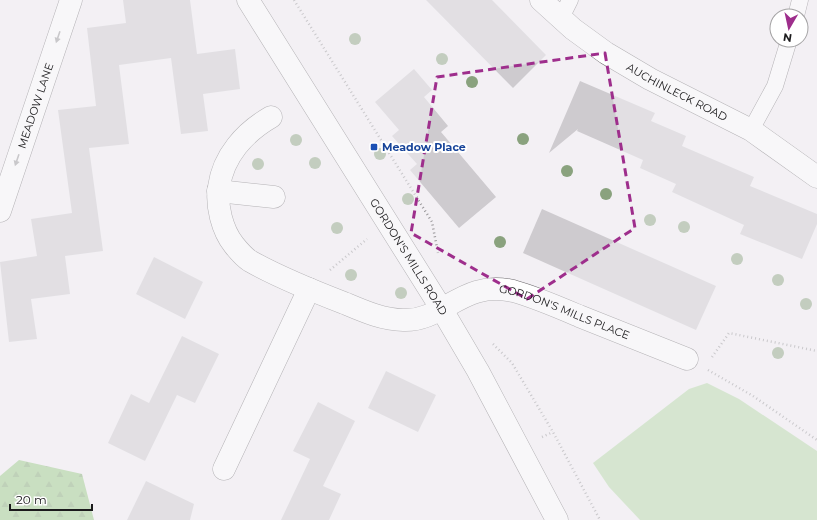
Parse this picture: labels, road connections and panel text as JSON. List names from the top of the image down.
{
  "streets": {
    "street": [
      "AUCHINLECK ROAD",
      "MEADOW LANE",
      "GORDON'S MILLS ROAD",
      "GORDON'S MILLS PLACE"
    ]
  },
  "crossings": [
    ["GORDON'S MILLS ROAD", "GORDON'S MILLS PLACE"]
  ],
  "one_way": ["MEADOW LANE"],
  "places": {
    "transit": ["Meadow Place"]
  },
  "scale_bar": "20 m",
  "north": "bottom"
}
